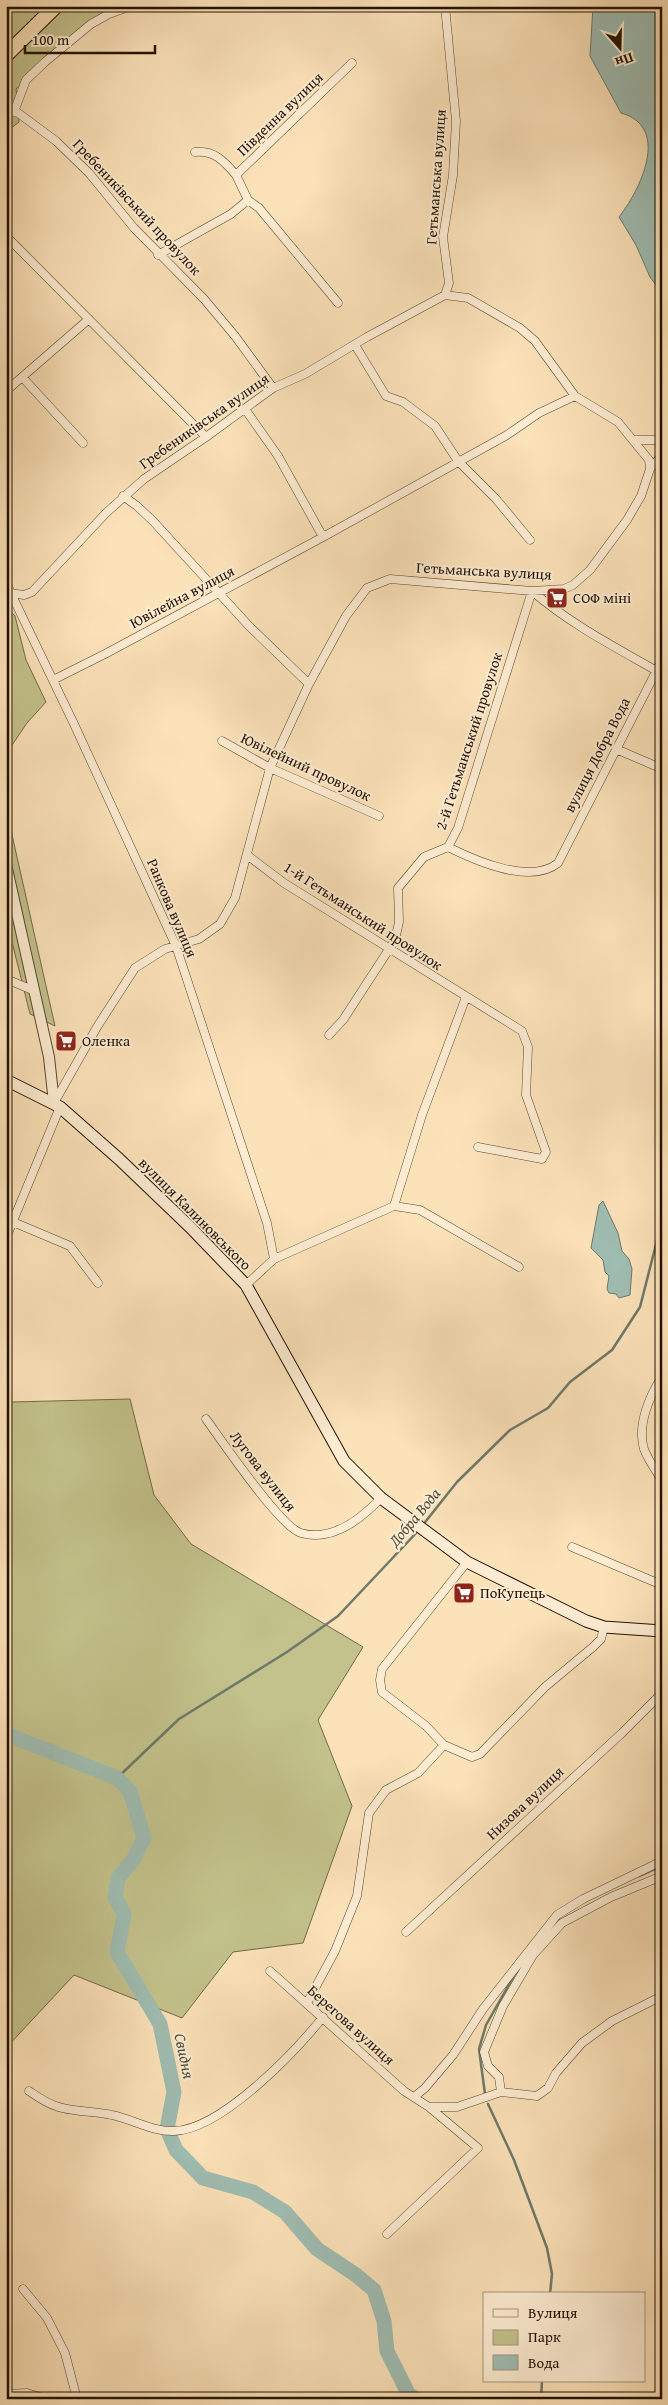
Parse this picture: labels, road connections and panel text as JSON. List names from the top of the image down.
{
  "streets": {
    "main road": ["вулиця Калиновського"],
    "street": [
      "Південна вулиця",
      "Гетьманська вулиця",
      "Гребениківський провулок",
      "Гребениківська вулиця",
      "Ювілейна вулиця",
      "2-й Гетьманський провулок",
      "вулиця Добра Вода",
      "Ювілейний провулок",
      "Ранкова вулиця",
      "1-й Гетьманський провулок",
      "Лугова вулиця",
      "Низова вулиця",
      "Берегова вулиця"
    ]
  },
  "crossings": [
    ["Гетьманська вулиця", "Гребениківська вулиця"],
    ["Гетьманська вулиця", "2-й Гетьманський провулок"],
    ["Гетьманська вулиця", "Ювілейний провулок"],
    ["Гетьманська вулиця", "Ранкова вулиця"],
    ["Гетьманська вулиця", "1-й Гетьманський провулок"],
    ["Гетьманська вулиця", "вулиця Калиновського"],
    ["Гребениківський провулок", "Гребениківська вулиця"],
    ["Гребениківська вулиця", "Ранкова вулиця"],
    ["Ювілейна вулиця", "Ранкова вулиця"],
    ["2-й Гетьманський провулок", "вулиця Добра Вода"],
    ["2-й Гетьманський провулок", "1-й Гетьманський провулок"],
    ["вулиця Калиновського", "Лугова вулиця"]
  ],
  "water": ["Добра Вода", "Свидня"],
  "places": {
    "supermarket": ["СОФ міні", "Оленка", "ПоКупець"]
  },
  "legend": ["Вулиця", "Парк", "Вода"],
  "scale_bar": "100 m",
  "north": "bottom"
}
